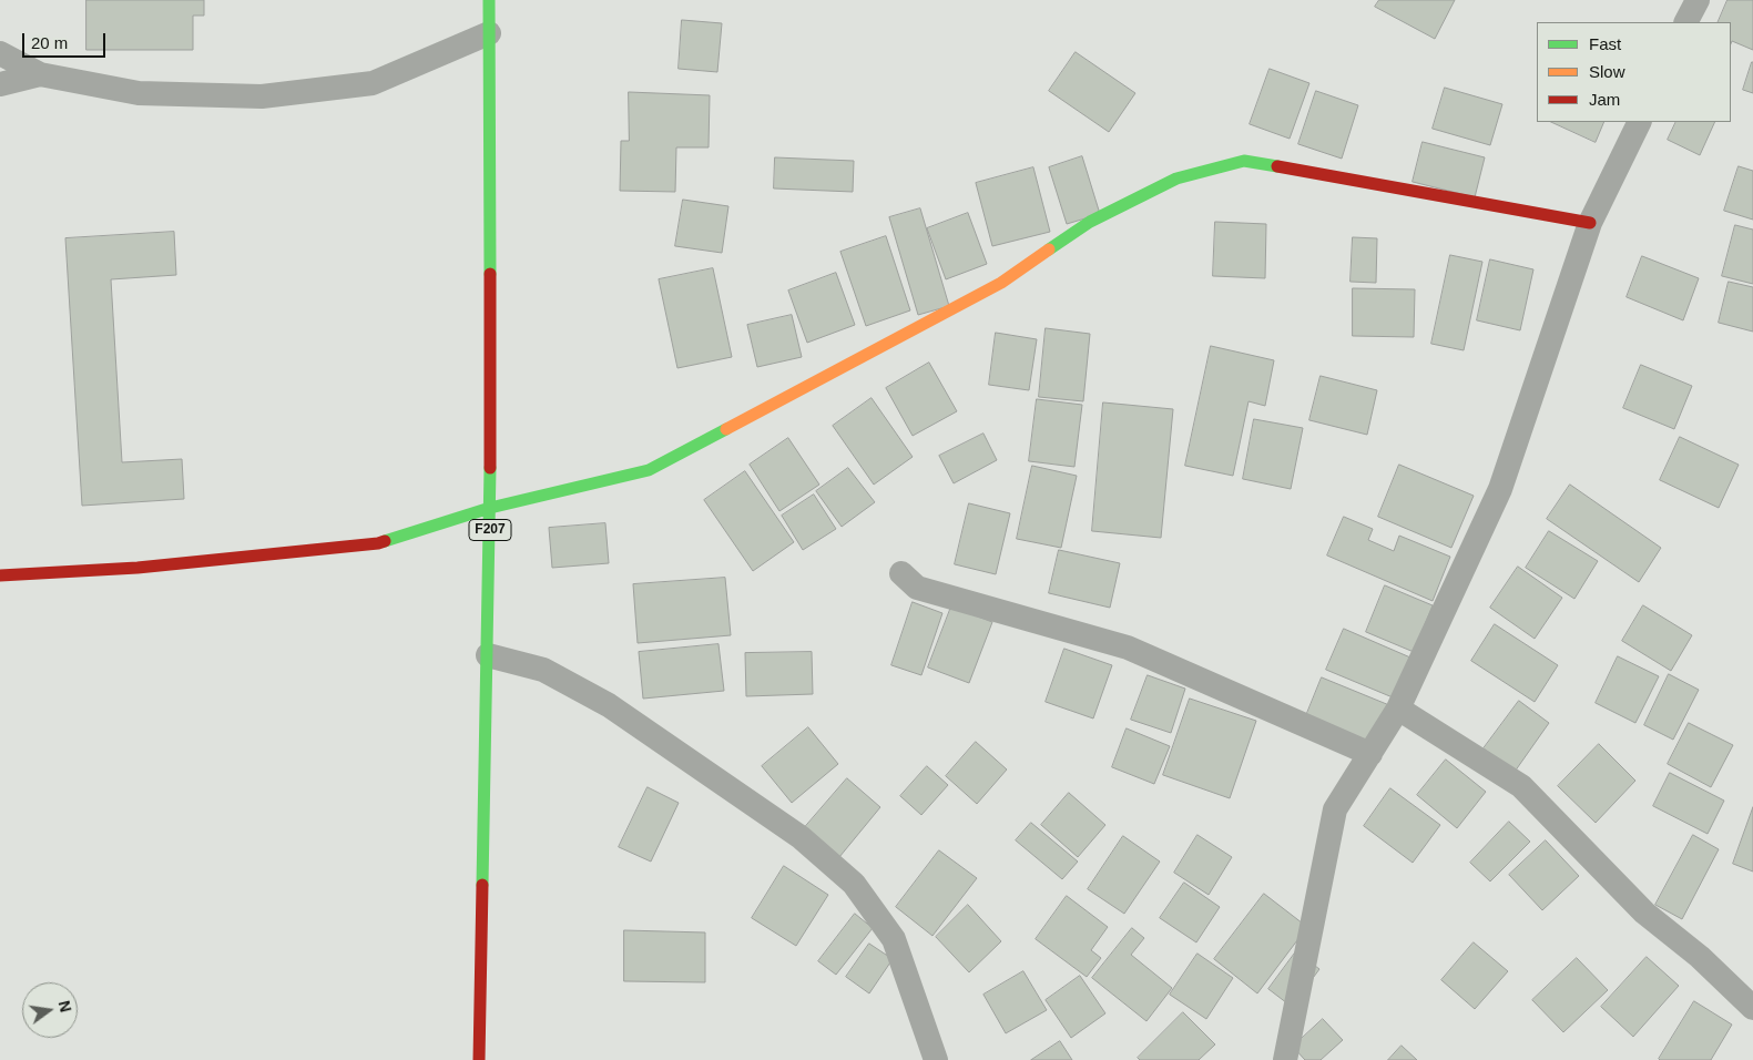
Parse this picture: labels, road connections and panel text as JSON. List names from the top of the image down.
{
  "streets": {
    "street": ["F207"]
  },
  "legend": ["Fast", "Slow", "Jam"],
  "scale_bar": "20 m",
  "north": "right"
}
